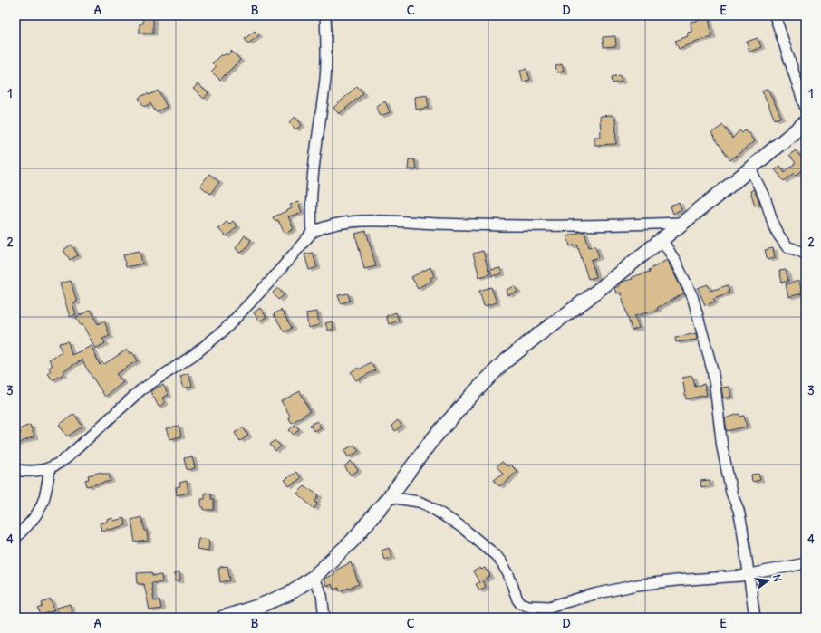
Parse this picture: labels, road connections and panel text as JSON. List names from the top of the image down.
{
  "north": "right",
  "grid": {
    "columns": [
      "A",
      "B",
      "C",
      "D",
      "E"
    ],
    "rows": [
      "1",
      "2",
      "3",
      "4"
    ]
  }
}
